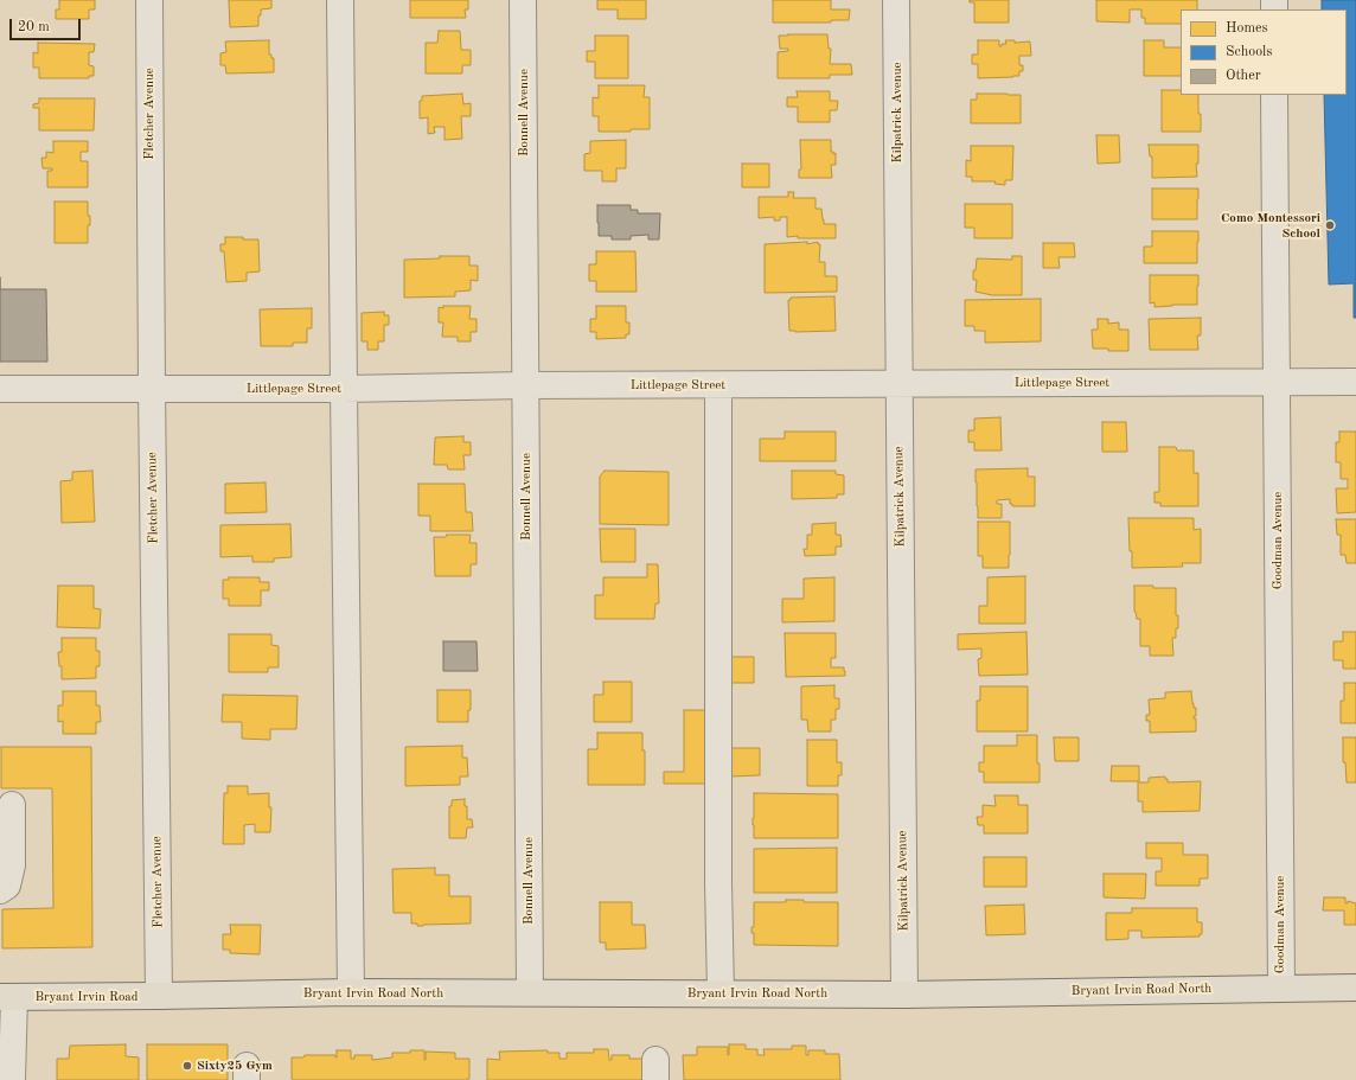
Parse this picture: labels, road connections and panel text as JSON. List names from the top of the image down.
{
  "streets": {
    "main road": ["Bryant Irvin Road North", "Bryant Irvin Road"],
    "street": [
      "Bonnell Avenue",
      "Kilpatrick Avenue",
      "Fletcher Avenue",
      "Littlepage Street",
      "Goodman Avenue"
    ]
  },
  "crossings": [
    ["Bonnell Avenue", "Littlepage Street"],
    ["Bonnell Avenue", "Bryant Irvin Road North"],
    ["Kilpatrick Avenue", "Littlepage Street"],
    ["Kilpatrick Avenue", "Bryant Irvin Road North"],
    ["Fletcher Avenue", "Littlepage Street"],
    ["Fletcher Avenue", "Bryant Irvin Road North"],
    ["Fletcher Avenue", "Bryant Irvin Road"],
    ["Littlepage Street", "Goodman Avenue"],
    ["Goodman Avenue", "Bryant Irvin Road North"],
    ["Bryant Irvin Road North", "Bryant Irvin Road"]
  ],
  "places": ["Como Montessori School", "Sixty25 Gym"],
  "legend": ["Homes", "Schools", "Other"],
  "scale_bar": "20 m"
}
